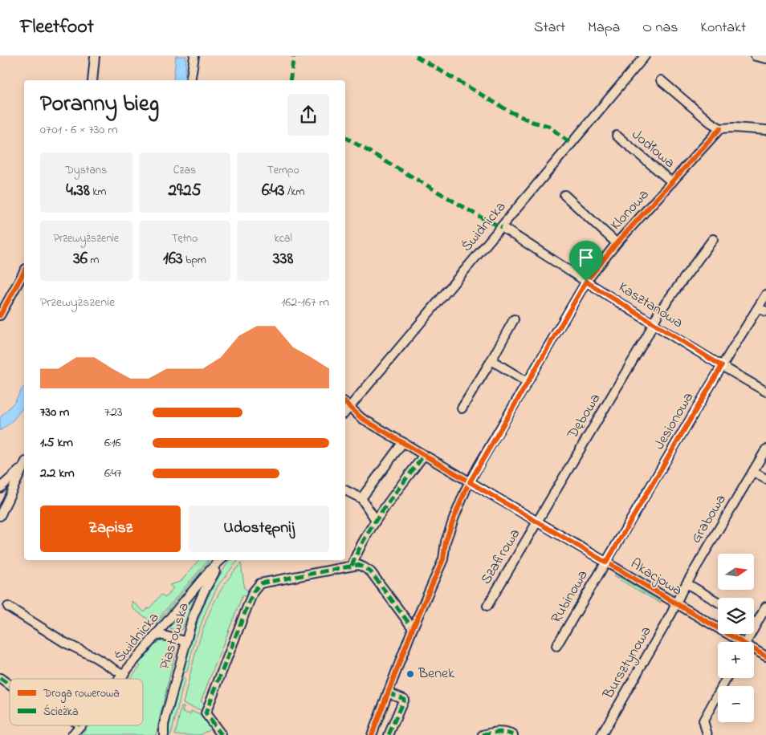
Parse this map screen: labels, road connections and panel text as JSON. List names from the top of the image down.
{
  "streets": {
    "street": [
      "Jodłowa",
      "Klonowa",
      "Świdnicka",
      "Kasztanowa",
      "Dębowa",
      "Jesionowa",
      "Grabowa",
      "Szafirowa",
      "Akacjowa",
      "Rubinowa",
      "Piastowska",
      "Bursztynowa"
    ]
  },
  "crossings": [
    ["Jodłowa", "Klonowa"],
    ["Klonowa", "Kasztanowa"],
    ["Klonowa", "Akacjowa"],
    ["Świdnicka", "Kasztanowa"],
    ["Świdnicka", "Akacjowa"],
    ["Kasztanowa", "Dębowa"],
    ["Kasztanowa", "Jesionowa"],
    ["Dębowa", "Szafirowa"],
    ["Dębowa", "Akacjowa"],
    ["Jesionowa", "Akacjowa"],
    ["Jesionowa", "Rubinowa"],
    ["Grabowa", "Akacjowa"],
    ["Grabowa", "Bursztynowa"],
    ["Szafirowa", "Akacjowa"],
    ["Akacjowa", "Rubinowa"],
    ["Akacjowa", "Bursztynowa"]
  ],
  "places": ["Benek"],
  "legend": ["Droga rowerowa", "Ścieżka"],
  "north": "right",
  "page": {
    "header": "Fleetfoot",
    "nav": [
      "Start",
      "Mapa",
      "O nas",
      "Kontakt"
    ],
    "heading": ["Poranny bieg", "07:01 · 6 × 730 m"],
    "stats": [
      ["Dystans", "4.38 km"],
      ["Czas", "29:25"],
      ["Tempo", "6:43 /km"],
      ["Przewyższenie", "36 m"],
      ["Tętno", "163 bpm"],
      ["kcal", "338"]
    ],
    "chart": ["Przewyższenie", "162–167 m"],
    "list": [
      {
        "name": "730 m",
        "note": "7:23"
      },
      {
        "name": "1.5 km",
        "note": "6:16"
      },
      {
        "name": "2.2 km",
        "note": "6:47"
      }
    ],
    "buttons": ["Zapisz", "Udostępnij"],
    "map_buttons": ["+", "−"]
  }
}
